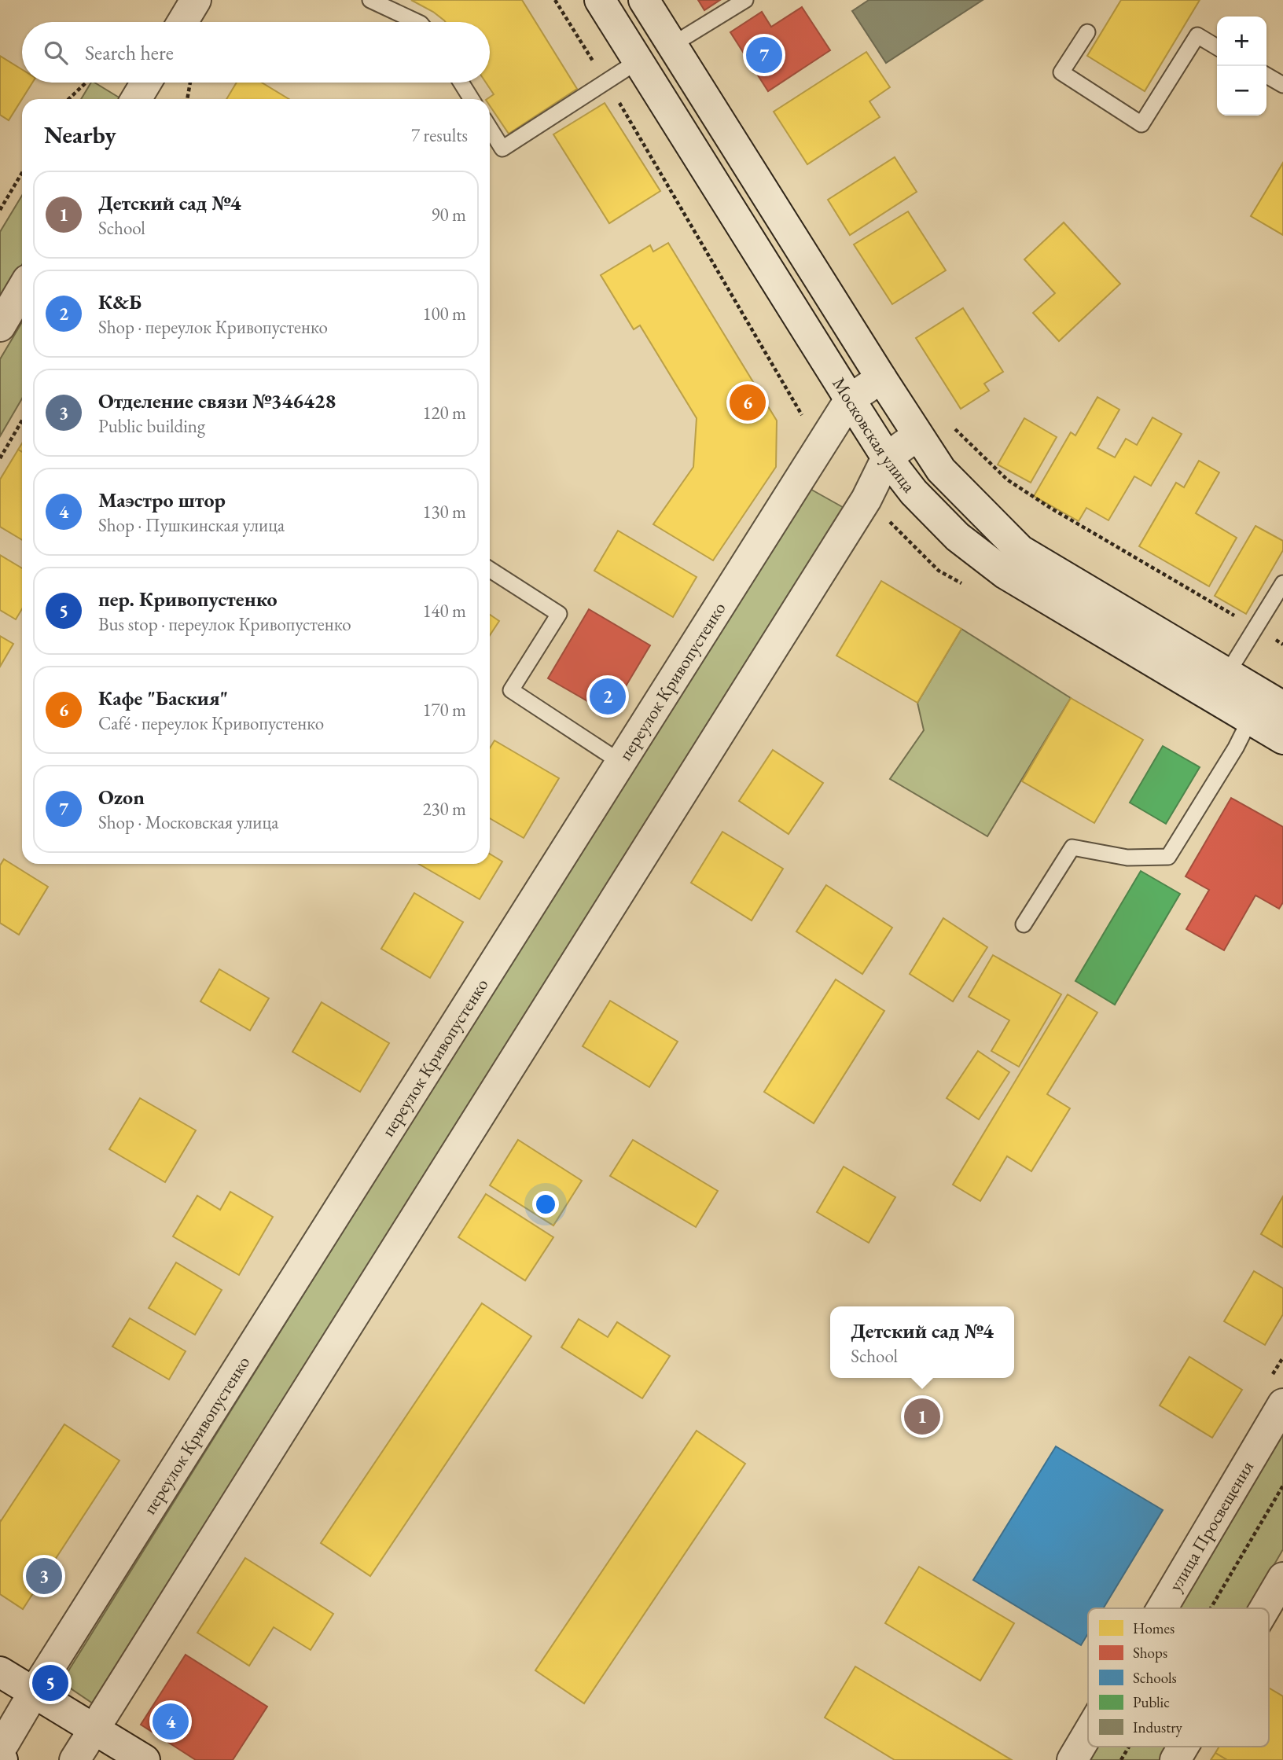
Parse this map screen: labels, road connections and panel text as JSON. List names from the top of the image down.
{
  "streets": {
    "street": ["Московская улица", "переулок Кривопустенко", "улица Просвещения"]
  },
  "crossings": [
    ["Московская улица", "переулок Кривопустенко"]
  ],
  "legend": [
    "Homes",
    "Shops",
    "Schools",
    "Public",
    "Industry"
  ],
  "page": {
    "map_buttons": ["+", "−"],
    "search": "Search here",
    "pins": [
      "7",
      "6",
      "2",
      "1",
      "3",
      "5",
      "4"
    ],
    "heading": ["Nearby", "7 results"],
    "list": [
      {
        "mark": "1",
        "name": "Детский сад №4",
        "note": "School",
        "value": "90 m"
      },
      {
        "mark": "2",
        "name": "К&Б",
        "note": "Shop · переулок Кривопустенко",
        "value": "100 m"
      },
      {
        "mark": "3",
        "name": "Отделение связи №346428",
        "note": "Public building",
        "value": "120 m"
      },
      {
        "mark": "4",
        "name": "Маэстро штор",
        "note": "Shop · Пушкинская улица",
        "value": "130 m"
      },
      {
        "mark": "5",
        "name": "пер. Кривопустенко",
        "note": "Bus stop · переулок Кривопустенко",
        "value": "140 m"
      },
      {
        "mark": "6",
        "name": "Кафе \"Баския\"",
        "note": "Café · переулок Кривопустенко",
        "value": "170 m"
      },
      {
        "mark": "7",
        "name": "Ozon",
        "note": "Shop · Московская улица",
        "value": "230 m"
      }
    ],
    "popup": ["Детский сад №4", "School"]
  }
}
